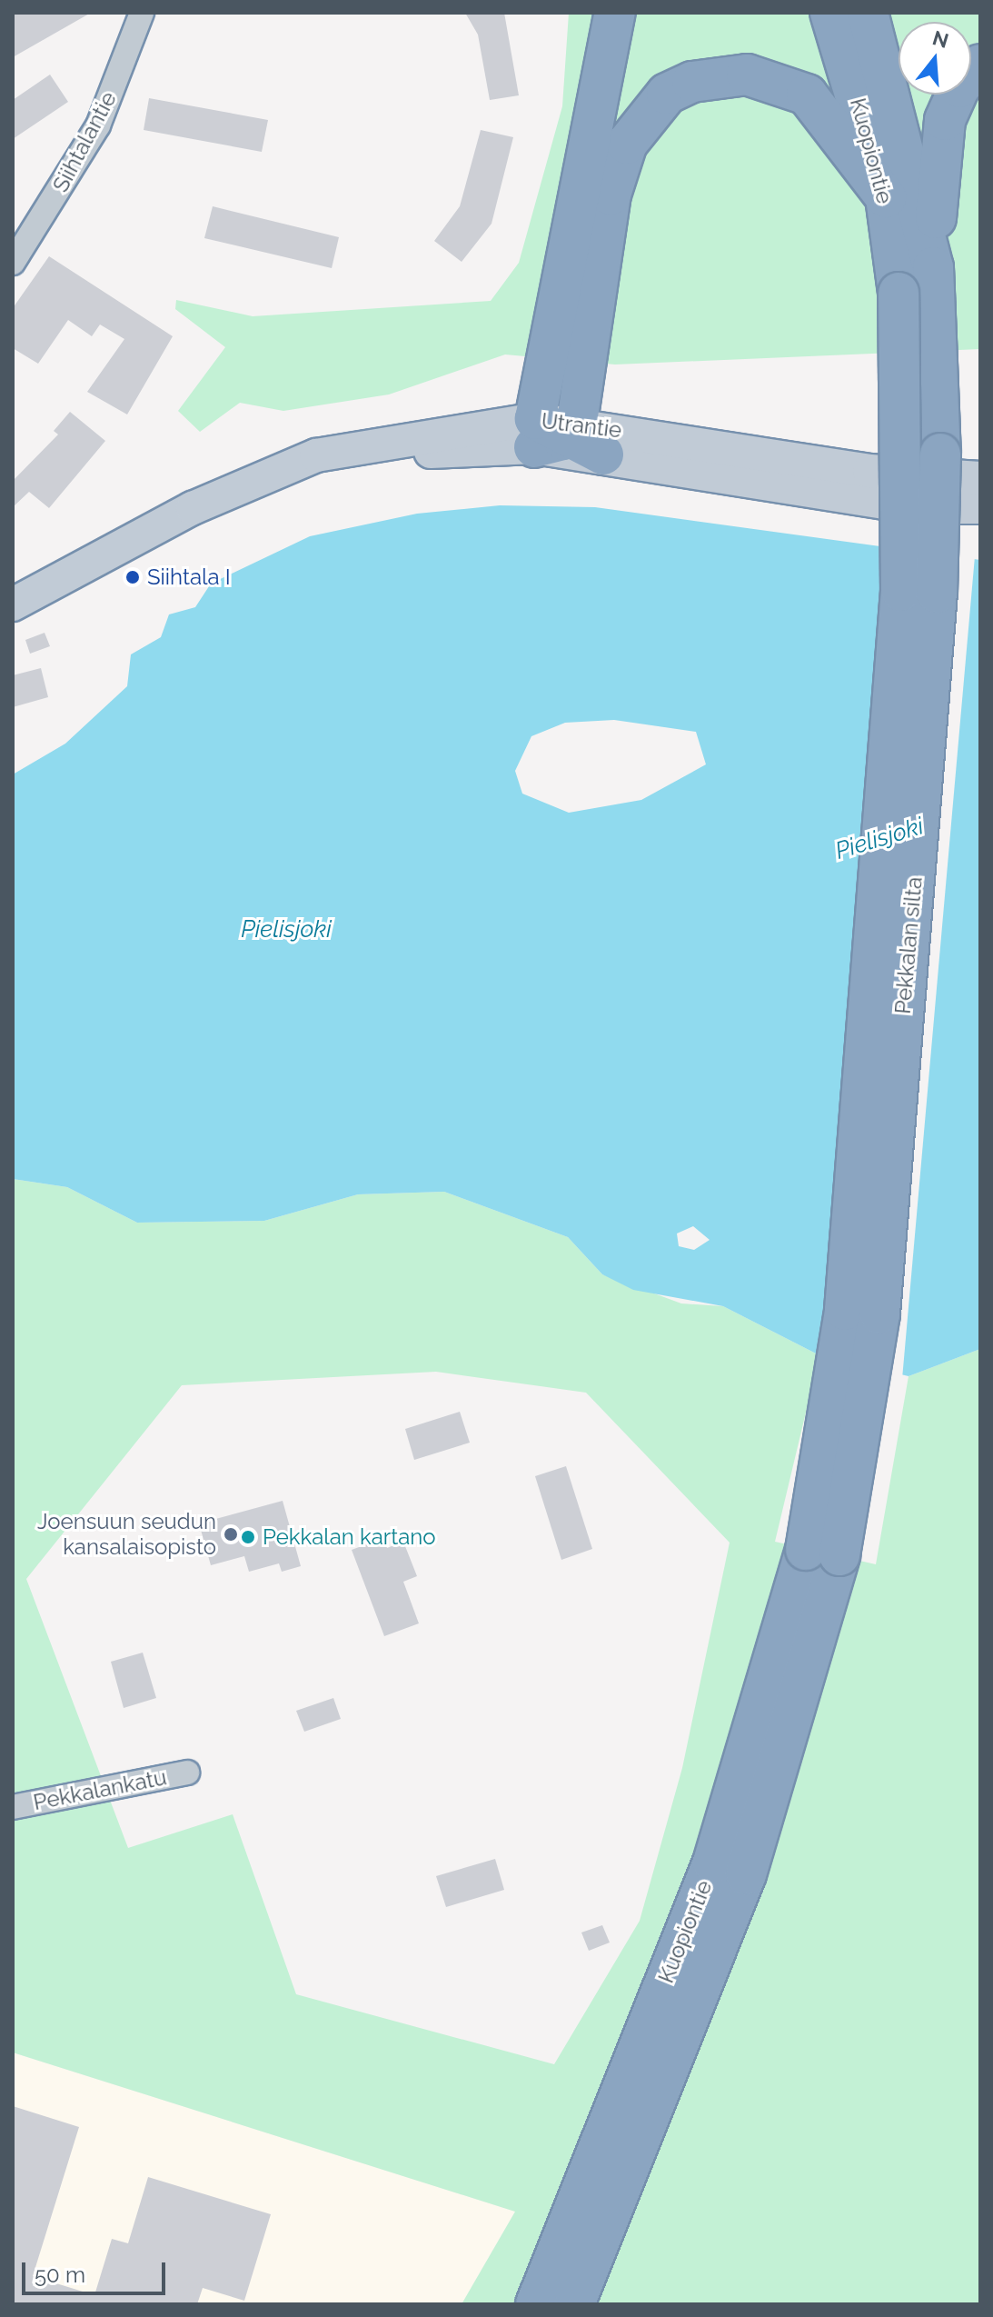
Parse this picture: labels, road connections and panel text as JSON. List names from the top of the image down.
{
  "streets": {
    "highway": ["Kuopiontie", "Pekkalan silta"],
    "main road": ["Utrantie"],
    "street": ["Siihtalantie", "Pekkalankatu"]
  },
  "crossings": [
    ["Kuopiontie", "Pekkalan silta"]
  ],
  "water": ["Pielisjoki"],
  "places": ["Siihtala I", "Joensuun seudun kansalaisopisto", "Pekkalan kartano"],
  "scale_bar": "50 m",
  "north": "top"
}
